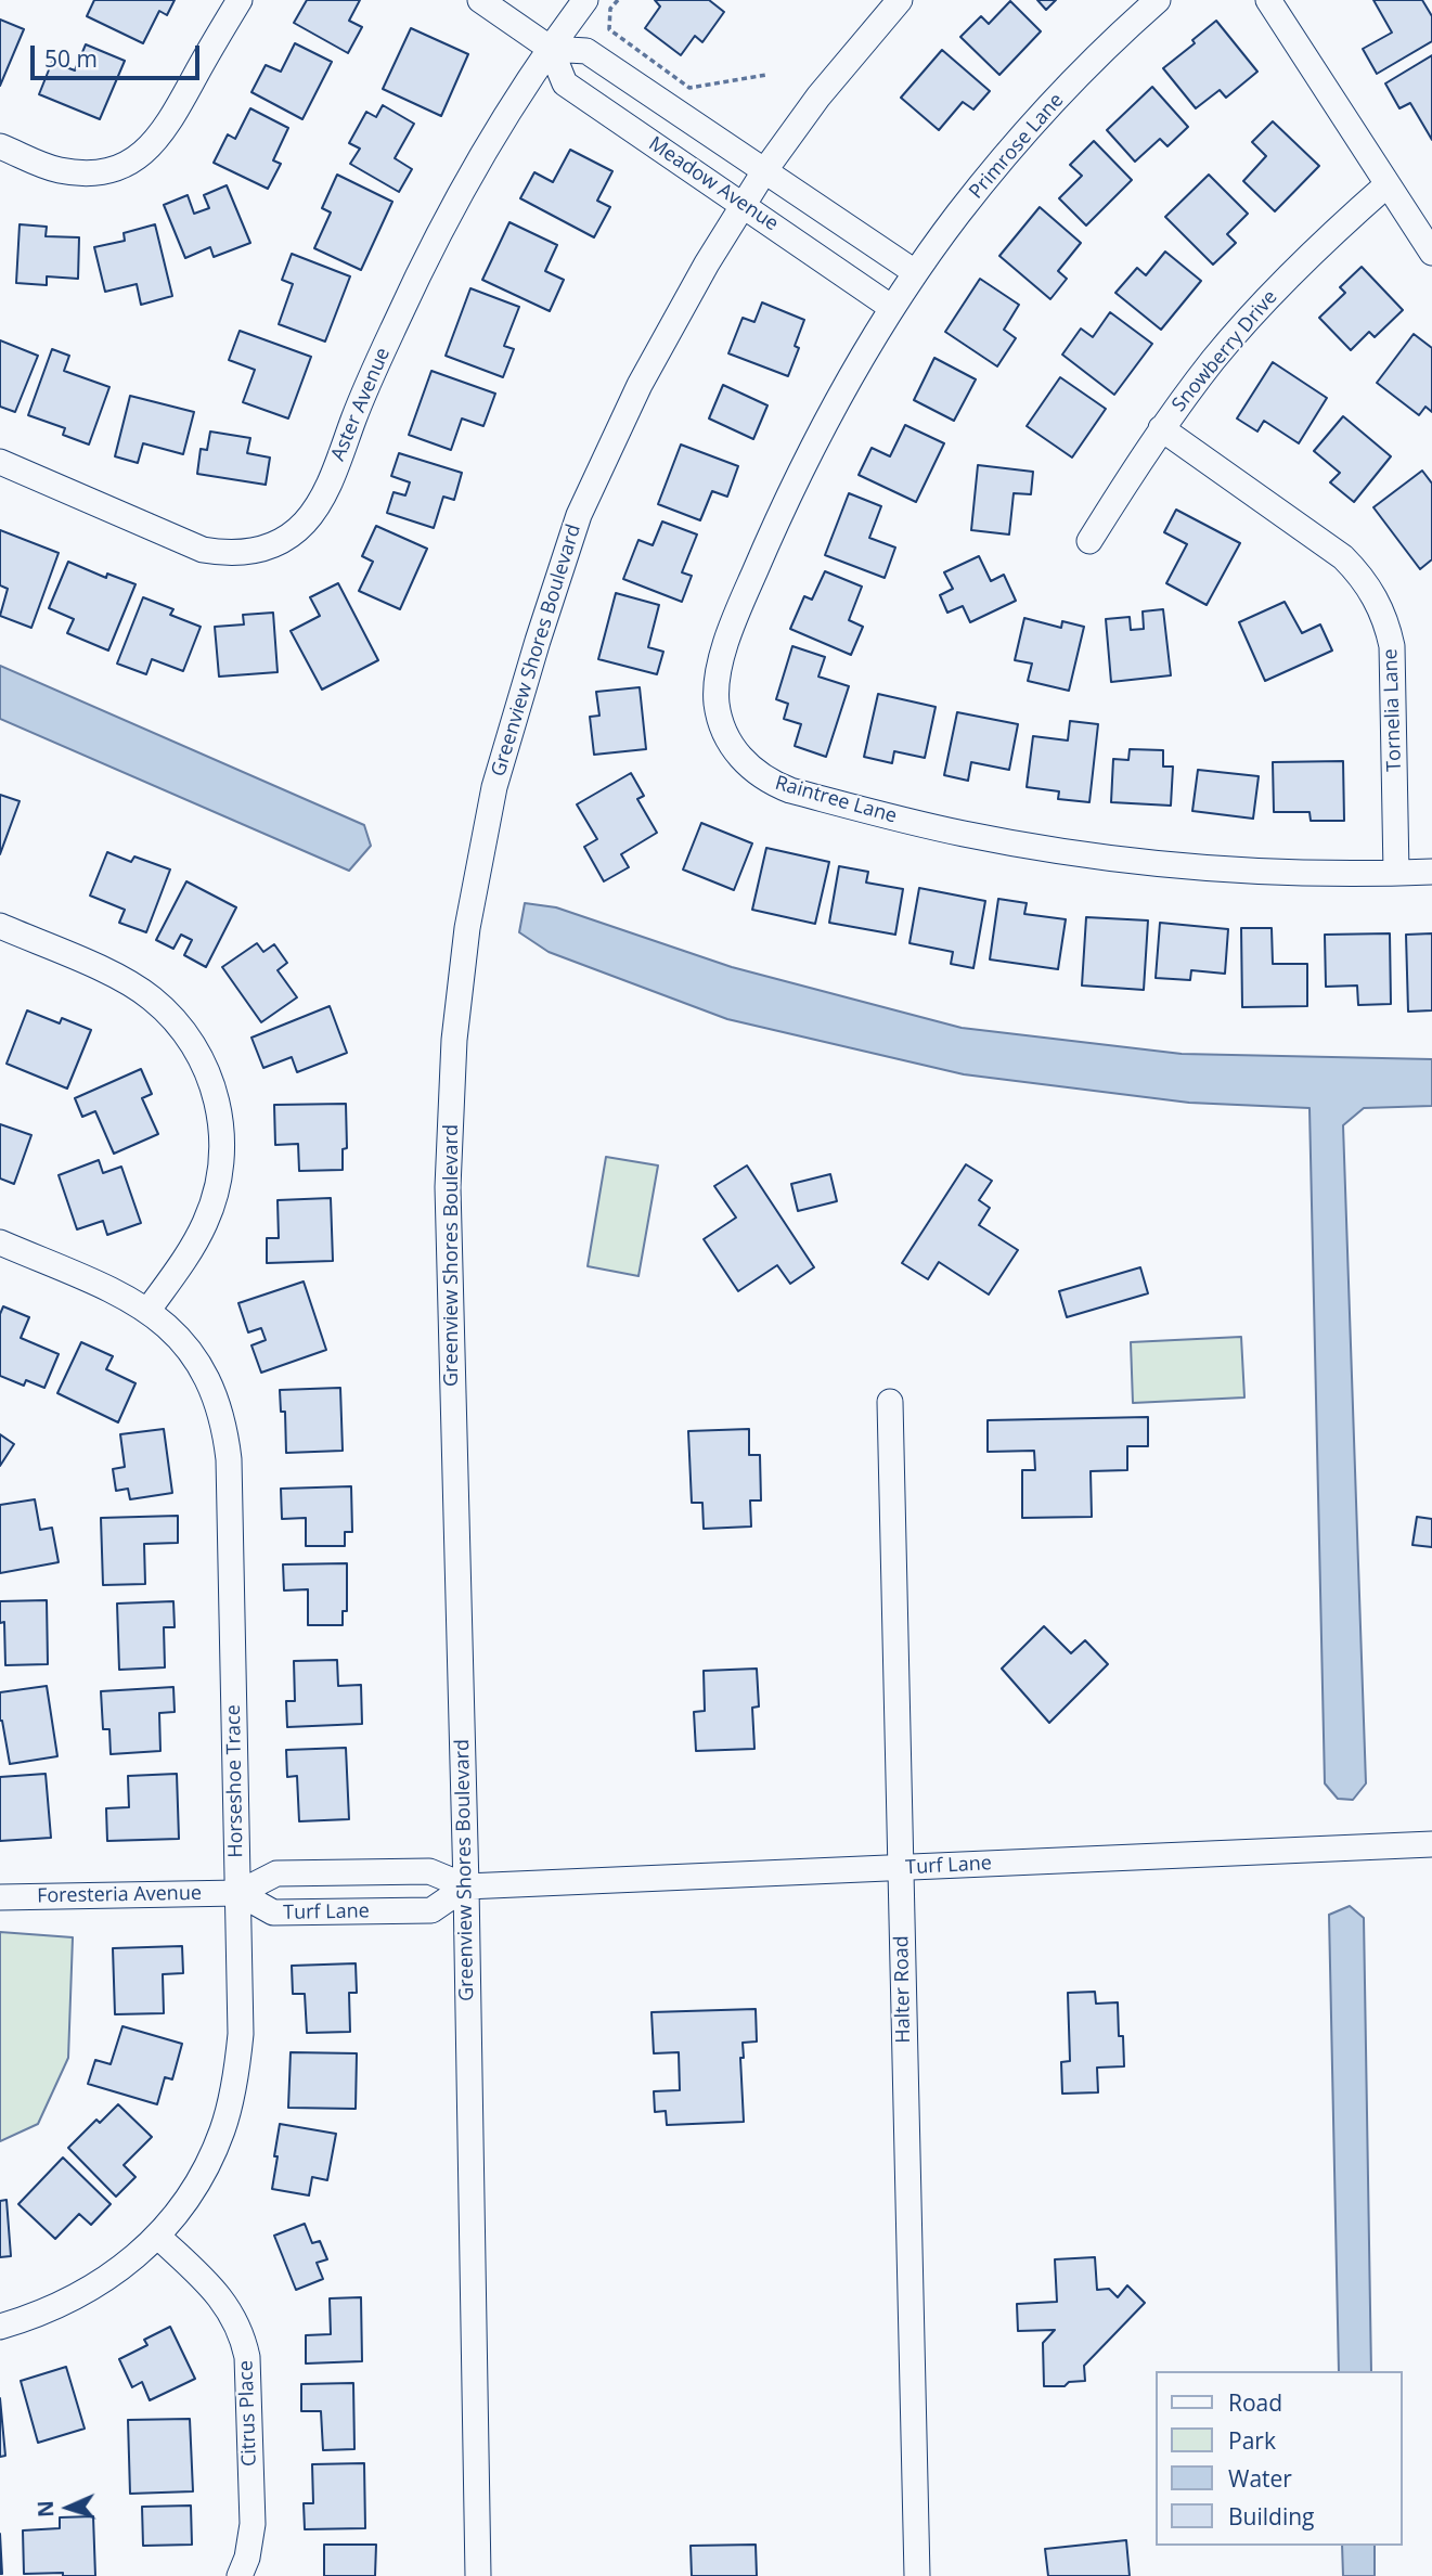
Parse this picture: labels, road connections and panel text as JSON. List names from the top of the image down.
{
  "streets": {
    "street": [
      "Primrose Lane",
      "Meadow Avenue",
      "Snowberry Drive",
      "Aster Avenue",
      "Greenview Shores Boulevard",
      "Tornelia Lane",
      "Raintree Lane",
      "Horseshoe Trace",
      "Turf Lane",
      "Foresteria Avenue",
      "Halter Road",
      "Citrus Place"
    ]
  },
  "crossings": [
    ["Primrose Lane", "Meadow Avenue"],
    ["Primrose Lane", "Raintree Lane"],
    ["Meadow Avenue", "Aster Avenue"],
    ["Meadow Avenue", "Greenview Shores Boulevard"],
    ["Meadow Avenue", "Raintree Lane"],
    ["Snowberry Drive", "Tornelia Lane"],
    ["Greenview Shores Boulevard", "Turf Lane"],
    ["Tornelia Lane", "Raintree Lane"],
    ["Horseshoe Trace", "Turf Lane"],
    ["Horseshoe Trace", "Foresteria Avenue"],
    ["Horseshoe Trace", "Citrus Place"],
    ["Turf Lane", "Foresteria Avenue"],
    ["Turf Lane", "Halter Road"]
  ],
  "legend": [
    "Road",
    "Park",
    "Water",
    "Building"
  ],
  "scale_bar": "50 m",
  "north": "left"
}
